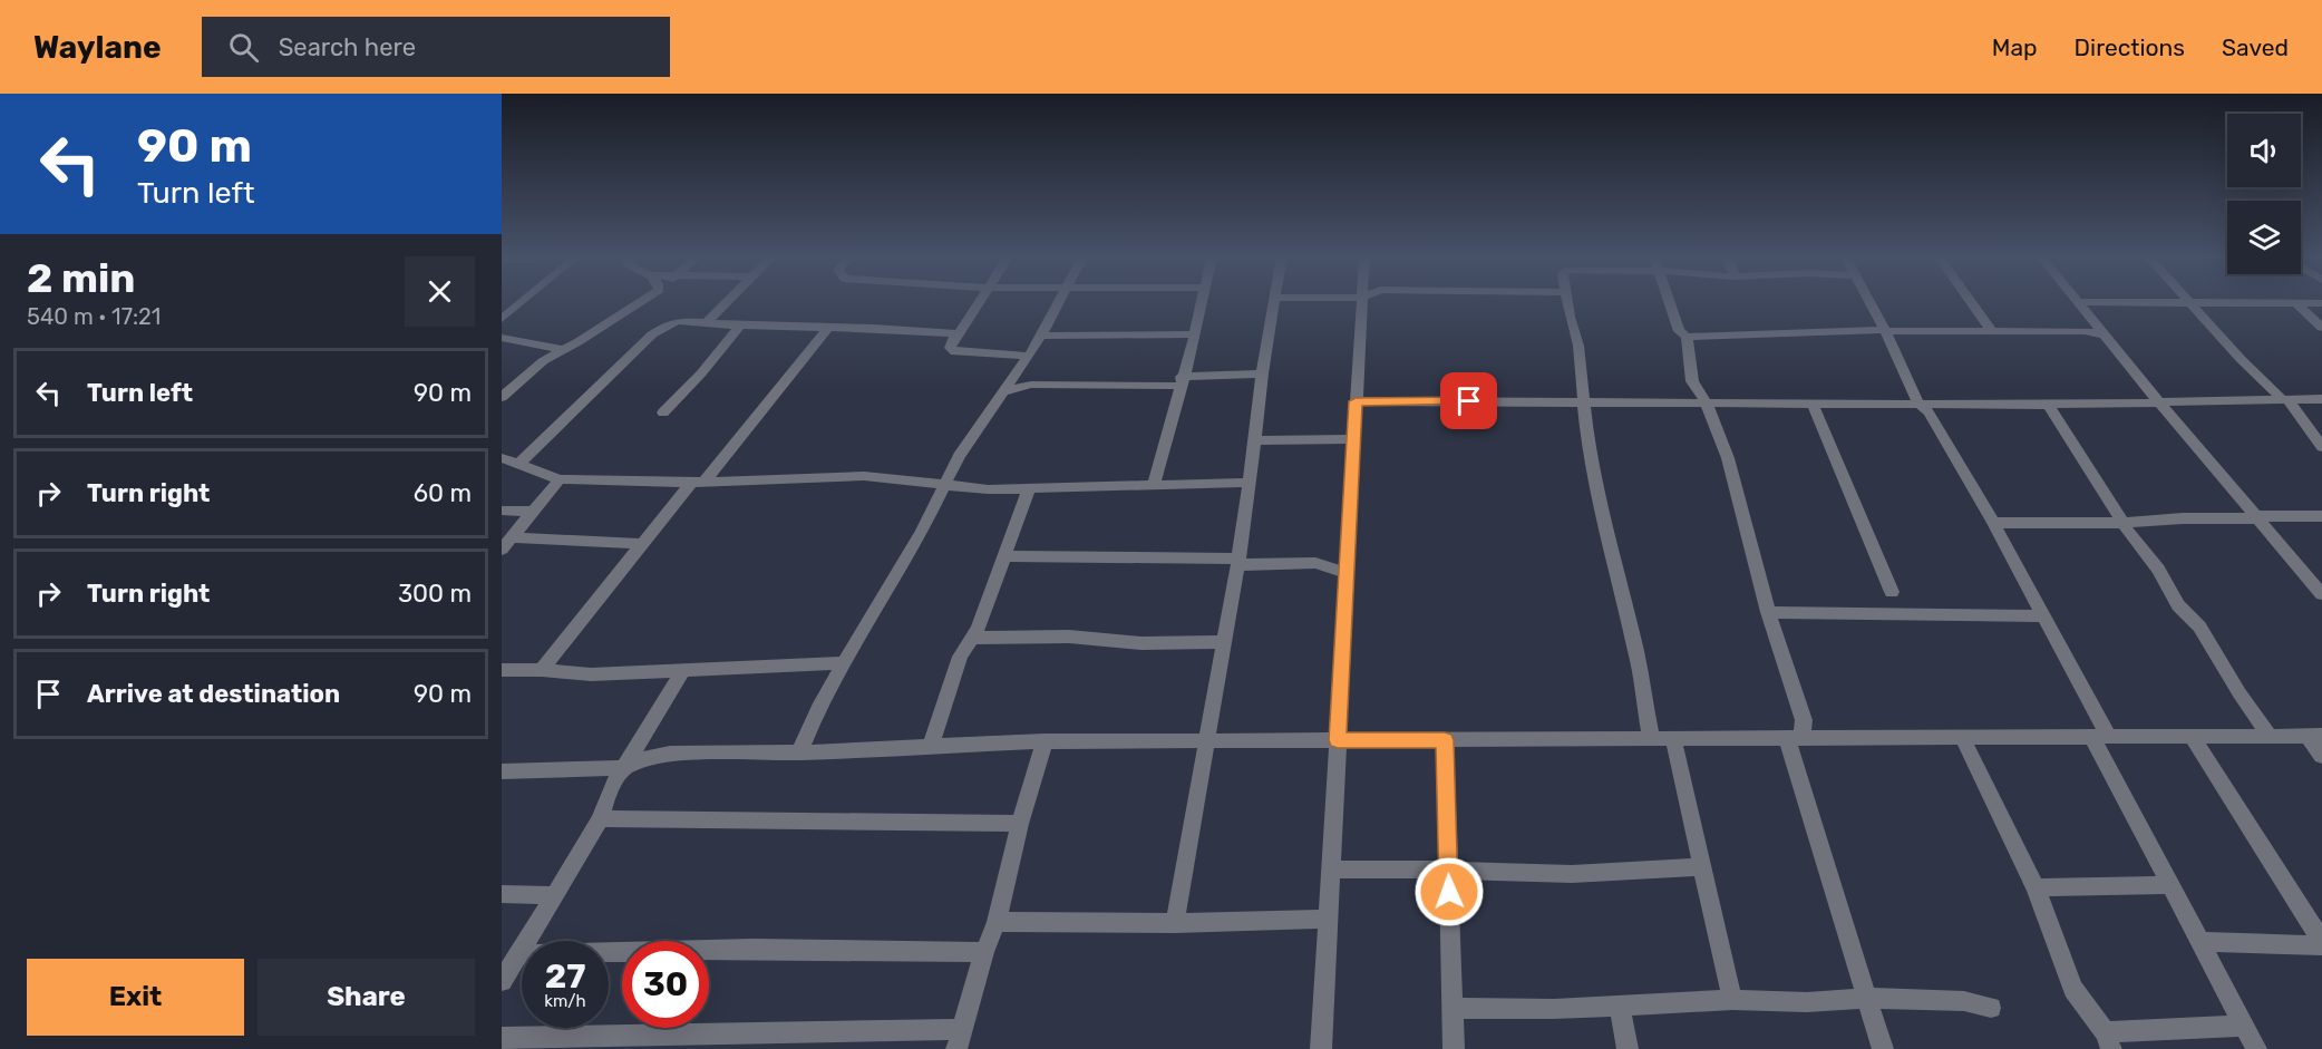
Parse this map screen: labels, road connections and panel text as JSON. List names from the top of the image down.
{
  "page": {
    "header": "Waylane",
    "search": "Search here",
    "nav": ["Map", "Directions", "Saved"],
    "turn": ["90 m", "Turn left"],
    "heading": ["2 min", "540 m · 17:21"],
    "list": [
      {
        "name": "Turn left",
        "value": "90 m"
      },
      {
        "name": "Turn right",
        "value": "60 m"
      },
      {
        "name": "Turn right",
        "value": "300 m"
      },
      {
        "name": "Arrive at destination",
        "value": "90 m"
      }
    ],
    "speed": "27 km/h",
    "limit": "30",
    "buttons": ["Exit", "Share"]
  }
}
